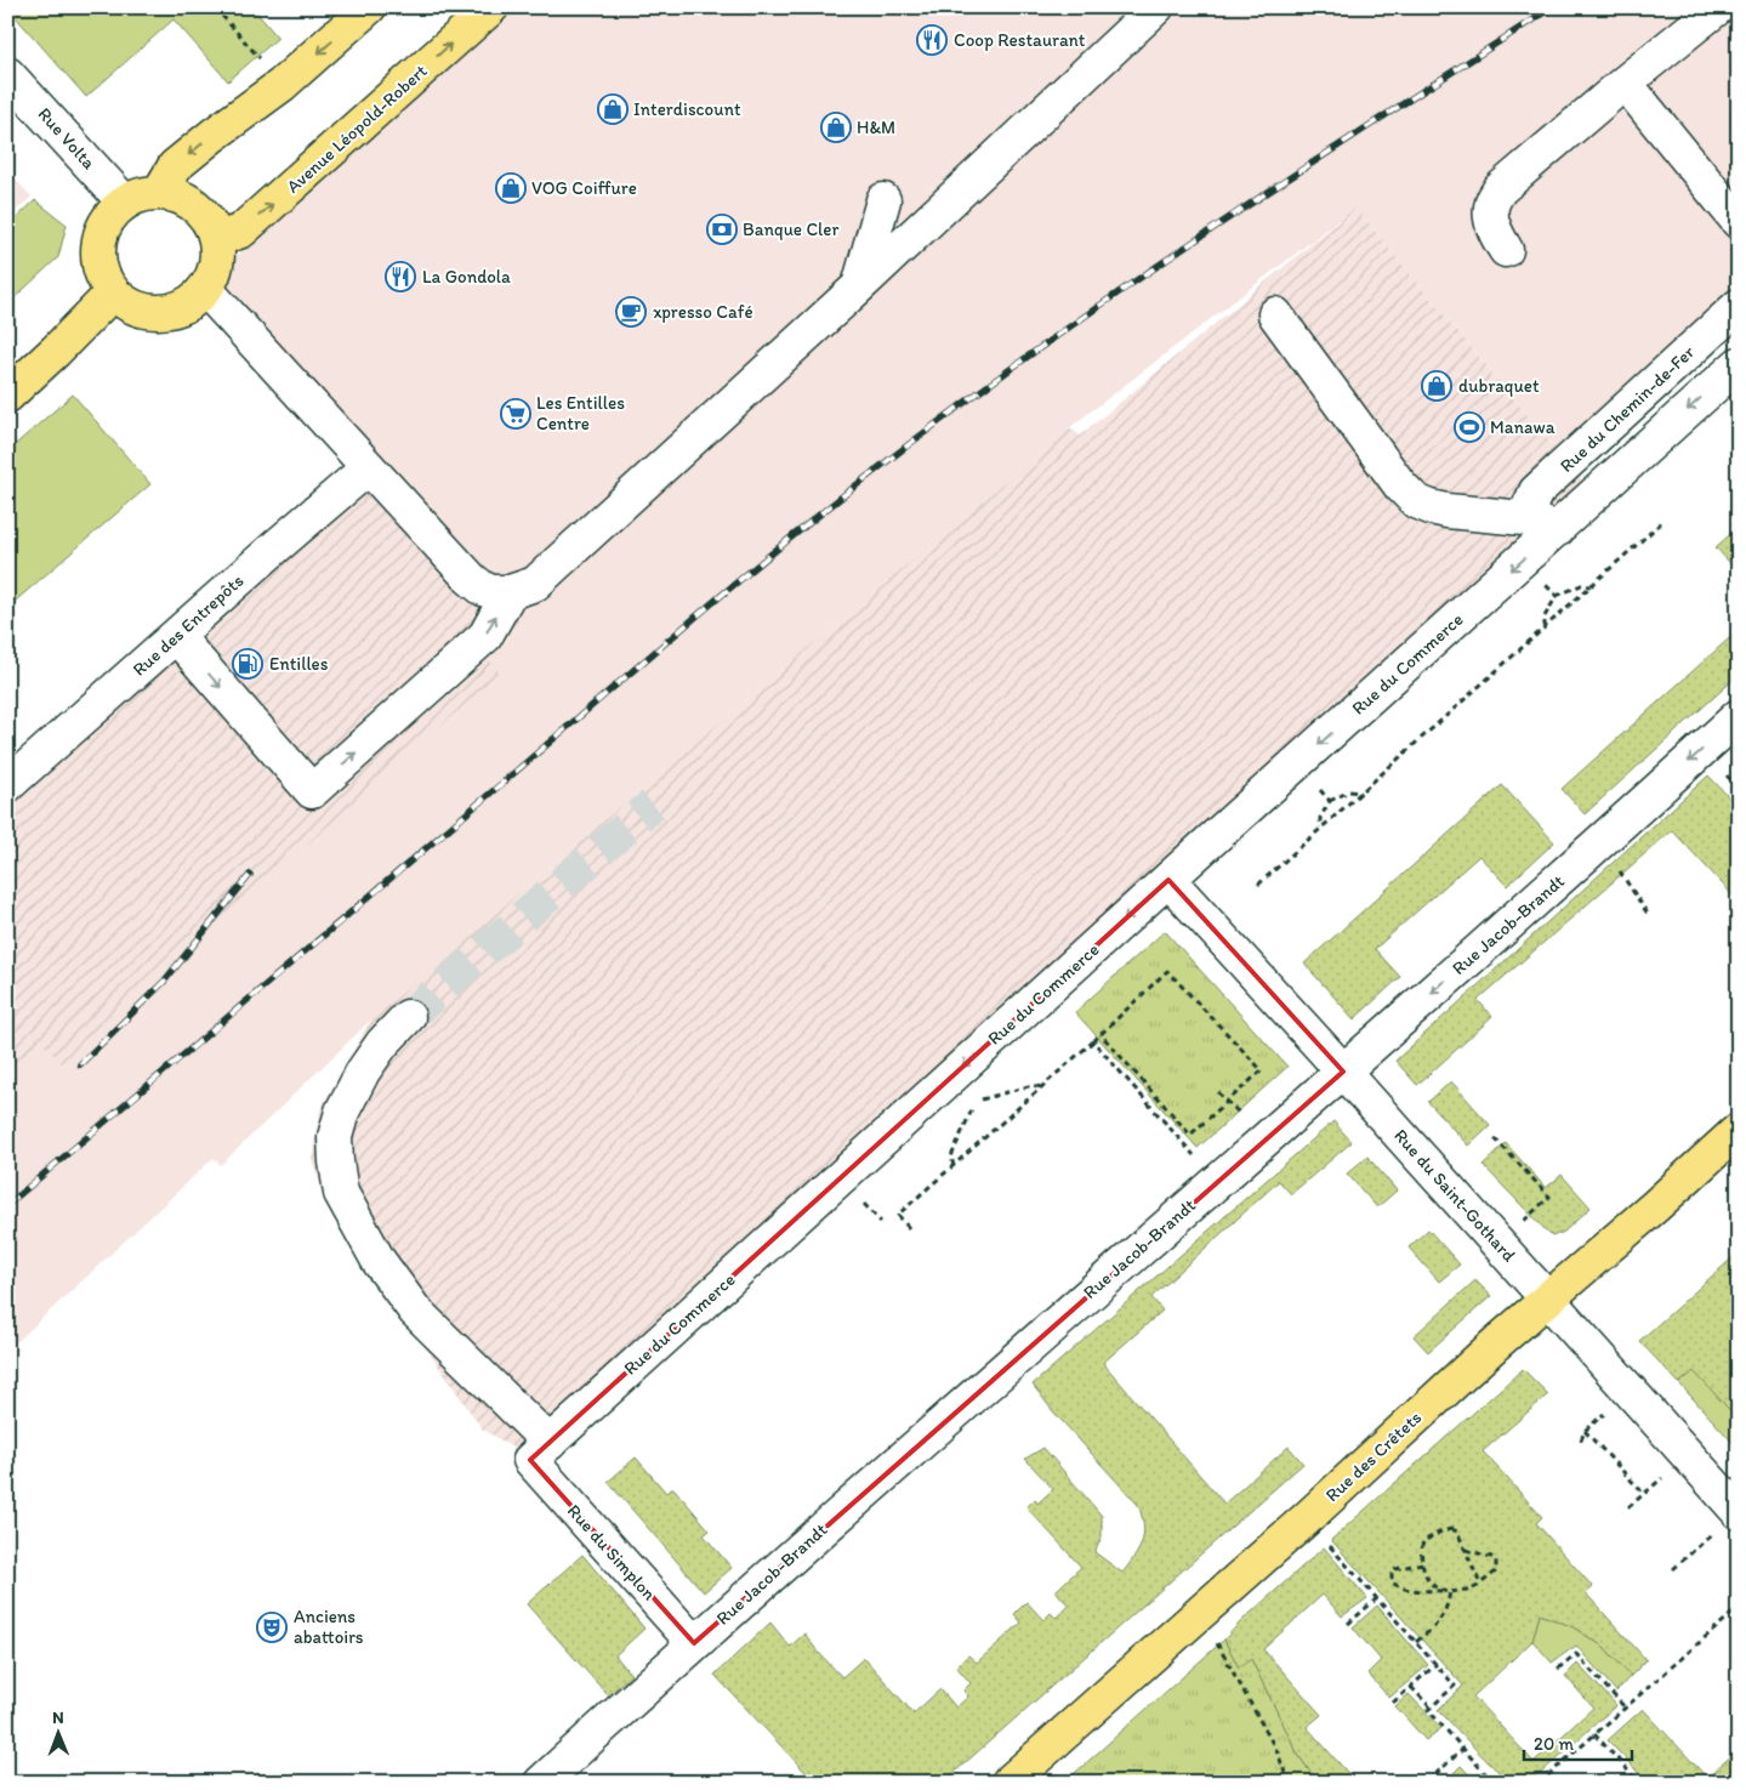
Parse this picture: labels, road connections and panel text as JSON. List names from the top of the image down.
{
  "streets": {
    "main road": ["Avenue Léopold-Robert", "Rue des Crêtets"],
    "street": [
      "Rue Volta",
      "Rue du Chemin-de-Fer",
      "Rue des Entrepôts",
      "Rue du Commerce",
      "Rue Jacob-Brandt",
      "Rue du Saint-Gothard",
      "Rue du Simplon"
    ]
  },
  "crossings": [
    ["Avenue Léopold-Robert", "Rue Volta"],
    ["Rue du Commerce", "Rue du Saint-Gothard"],
    ["Rue du Commerce", "Rue du Simplon"],
    ["Rue Jacob-Brandt", "Rue du Saint-Gothard"],
    ["Rue Jacob-Brandt", "Rue du Simplon"],
    ["Rue du Saint-Gothard", "Rue des Crêtets"]
  ],
  "one_way": ["Rue du Commerce"],
  "places": {
    "restaurant": ["Coop Restaurant", "La Gondola"],
    "shop": [
      "Interdiscount",
      "H&M",
      "VOG Coiffure",
      "dubraquet"
    ],
    "bank": ["Banque Cler"],
    "cafe": ["xpresso Café"],
    "supermarket": ["Les Entilles Centre"],
    "sports": ["Manawa"],
    "fuel station": ["Entilles"],
    "theatre": ["Anciens abattoirs"]
  },
  "scale_bar": "20 m",
  "north": "top"
}
